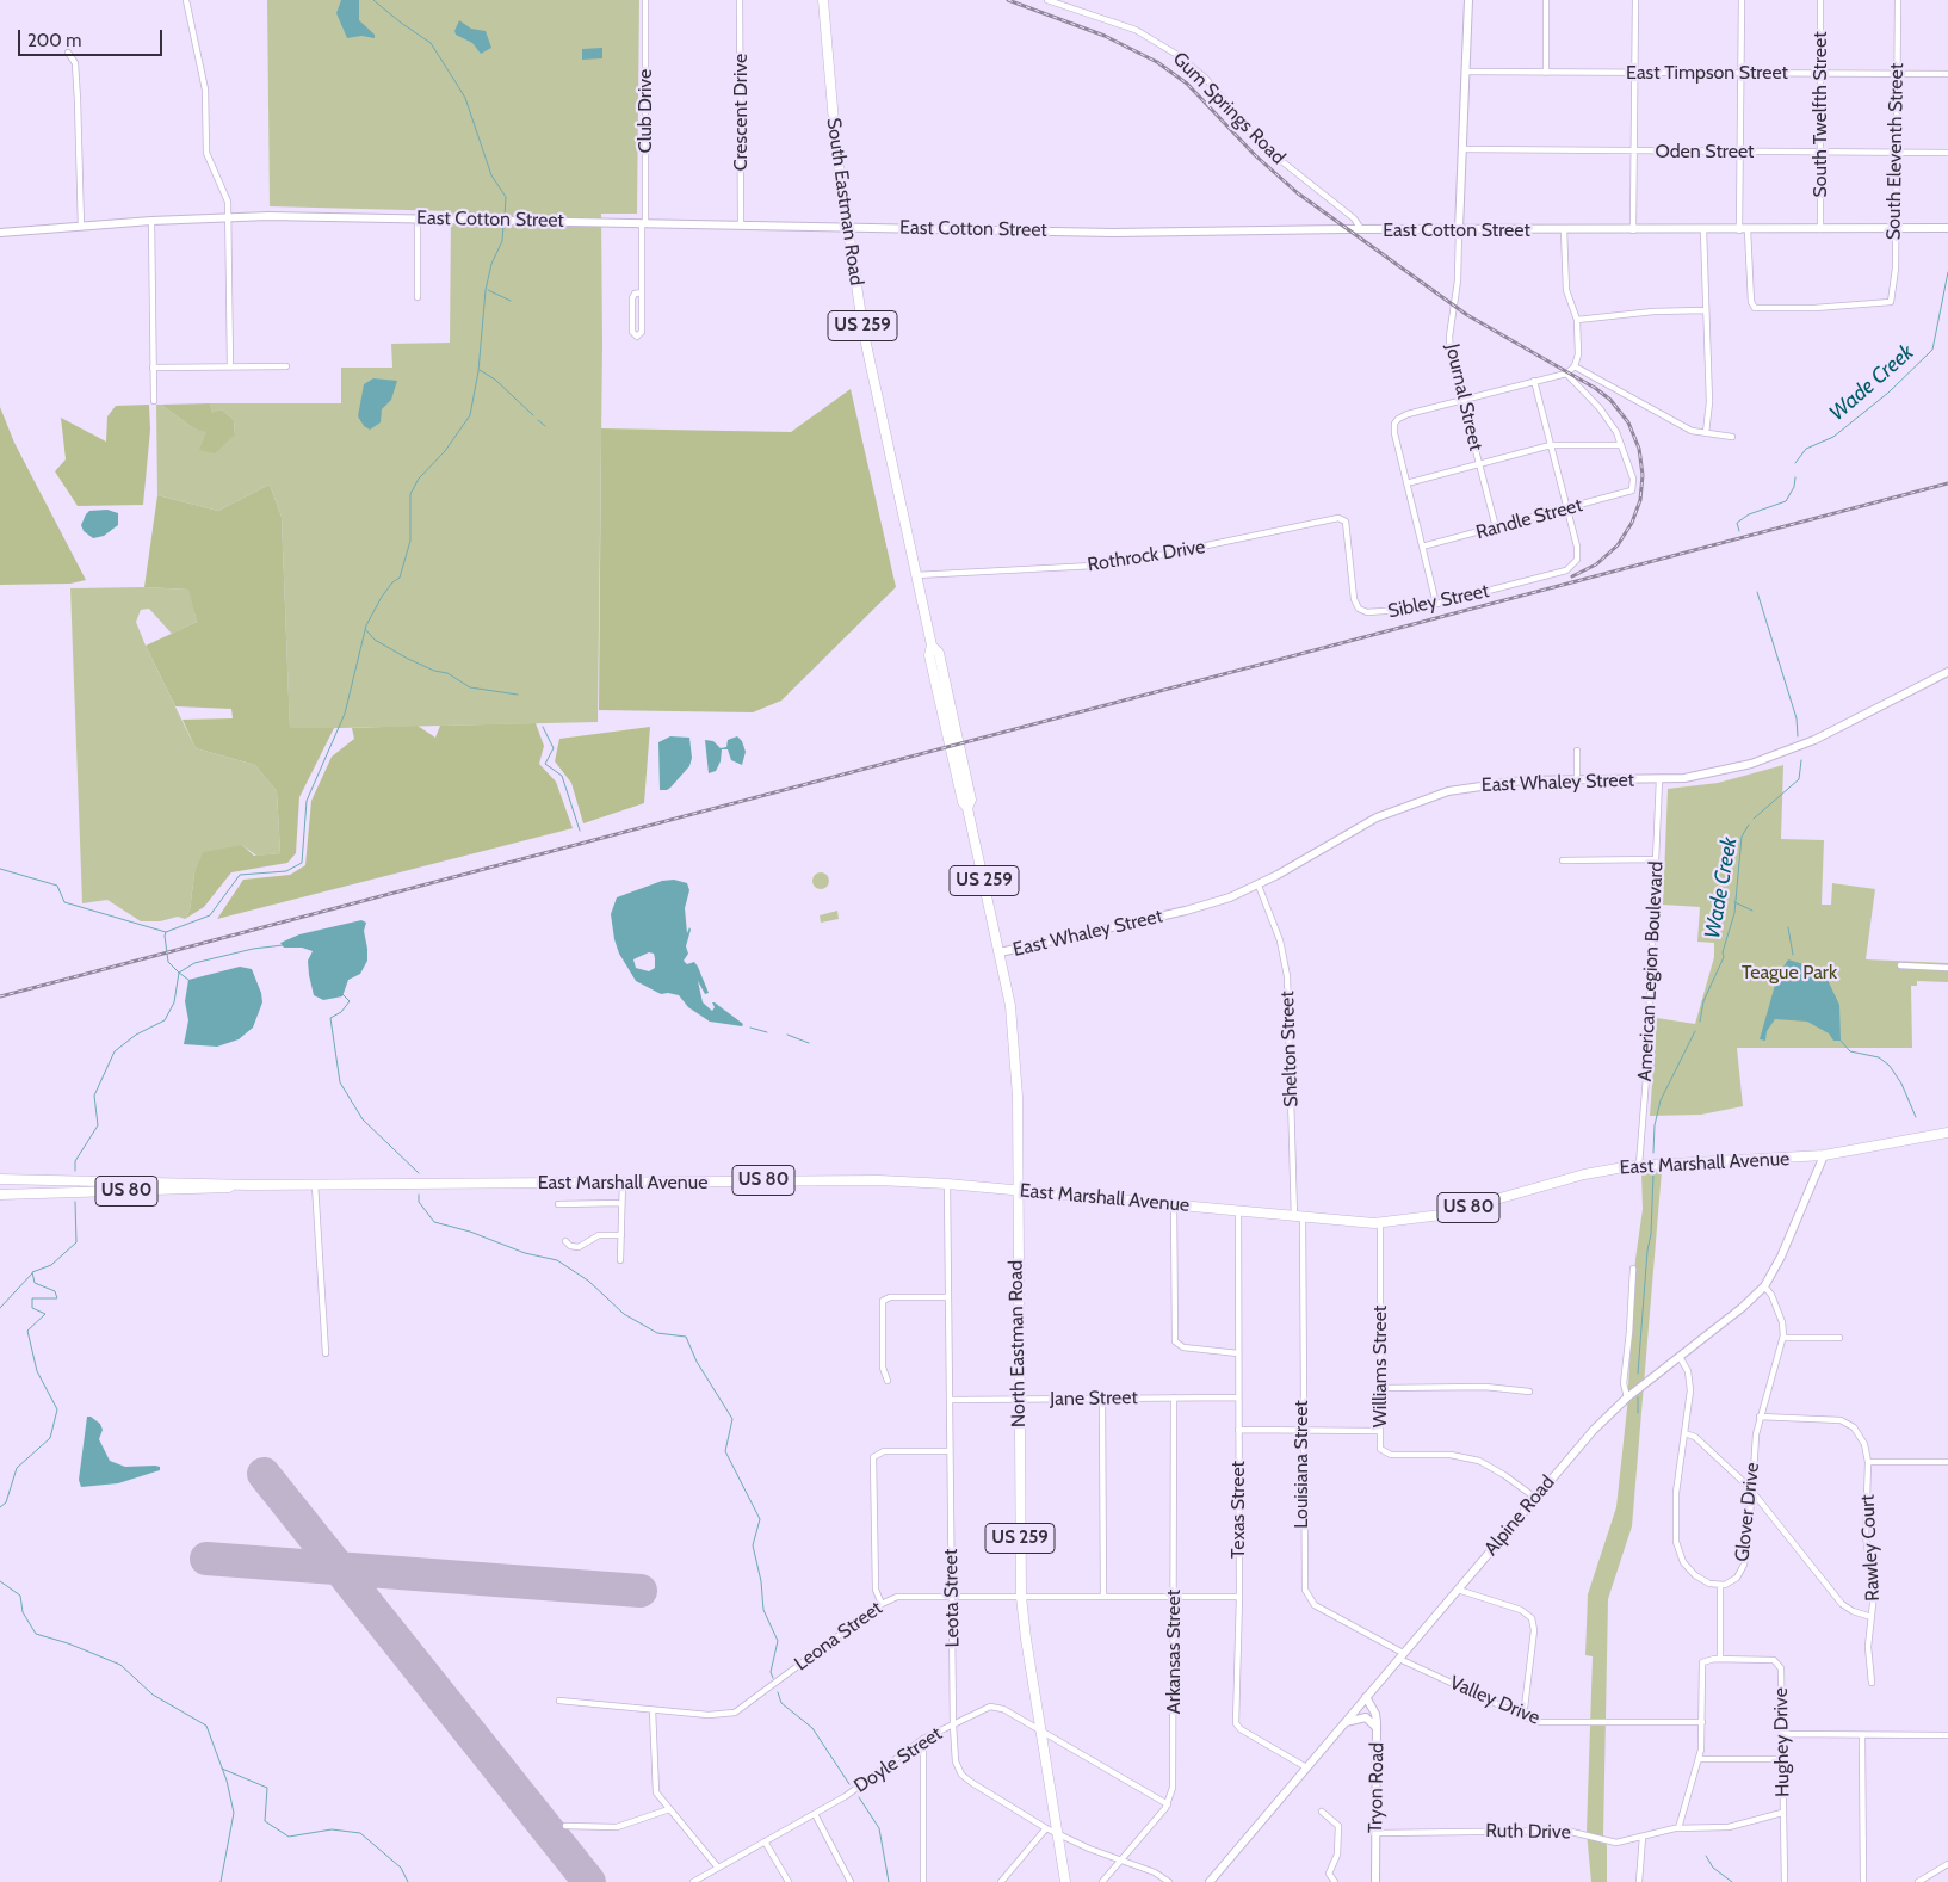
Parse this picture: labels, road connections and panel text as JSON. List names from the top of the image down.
{
  "streets": {
    "main road": [
      "South Eastman Road",
      "US 259",
      "East Marshall Avenue",
      "US 80",
      "North Eastman Road"
    ],
    "street": [
      "East Timpson Street",
      "Gum Springs Road",
      "Club Drive",
      "Crescent Drive",
      "South Twelfth Street",
      "Oden Street",
      "South Eleventh Street",
      "East Cotton Street",
      "Journal Street",
      "Randle Street",
      "Rothrock Drive",
      "Sibley Street",
      "East Whaley Street",
      "American Legion Boulevard",
      "Shelton Street",
      "Williams Street",
      "Jane Street",
      "Louisiana Street",
      "Texas Street",
      "Glover Drive",
      "Alpine Road",
      "Rawley Court",
      "Leota Street",
      "Leona Street",
      "Arkansas Street",
      "Valley Drive",
      "Hughey Drive",
      "Doyle Street",
      "Tryon Road",
      "Ruth Drive"
    ]
  },
  "crossings": [
    ["East Timpson Street", "South Twelfth Street"],
    ["East Timpson Street", "South Eleventh Street"],
    ["Gum Springs Road", "East Cotton Street"],
    ["Club Drive", "East Cotton Street"],
    ["Crescent Drive", "East Cotton Street"],
    ["South Twelfth Street", "Oden Street"],
    ["South Twelfth Street", "East Cotton Street"],
    ["Oden Street", "South Eleventh Street"],
    ["South Eleventh Street", "East Cotton Street"],
    ["South Eastman Road", "East Cotton Street"],
    ["South Eastman Road", "Rothrock Drive"],
    ["South Eastman Road", "North Eastman Road"],
    ["East Cotton Street", "Journal Street"],
    ["Journal Street", "Randle Street"],
    ["Randle Street", "Sibley Street"],
    ["Rothrock Drive", "Sibley Street"],
    ["East Whaley Street", "American Legion Boulevard"],
    ["East Whaley Street", "Shelton Street"],
    ["East Whaley Street", "North Eastman Road"],
    ["American Legion Boulevard", "East Marshall Avenue"],
    ["Shelton Street", "East Marshall Avenue"],
    ["Shelton Street", "Louisiana Street"],
    ["East Marshall Avenue", "North Eastman Road"],
    ["East Marshall Avenue", "Williams Street"],
    ["East Marshall Avenue", "Louisiana Street"],
    ["East Marshall Avenue", "Texas Street"],
    ["East Marshall Avenue", "Alpine Road"],
    ["East Marshall Avenue", "Leota Street"],
    ["North Eastman Road", "Jane Street"],
    ["North Eastman Road", "Leota Street"],
    ["North Eastman Road", "Leona Street"],
    ["North Eastman Road", "Doyle Street"],
    ["Williams Street", "Alpine Road"],
    ["Jane Street", "Texas Street"],
    ["Jane Street", "Leota Street"],
    ["Jane Street", "Arkansas Street"],
    ["Louisiana Street", "Alpine Road"],
    ["Louisiana Street", "Valley Drive"],
    ["Texas Street", "Alpine Road"],
    ["Texas Street", "Leona Street"],
    ["Glover Drive", "Alpine Road"],
    ["Glover Drive", "Rawley Court"],
    ["Alpine Road", "Valley Drive"],
    ["Alpine Road", "Tryon Road"],
    ["Leota Street", "Leona Street"],
    ["Leota Street", "Doyle Street"],
    ["Leona Street", "Arkansas Street"],
    ["Arkansas Street", "Doyle Street"],
    ["Hughey Drive", "Ruth Drive"],
    ["Tryon Road", "Ruth Drive"]
  ],
  "water": ["Wade Creek"],
  "parks": ["Teague Park"],
  "scale_bar": "200 m"
}
